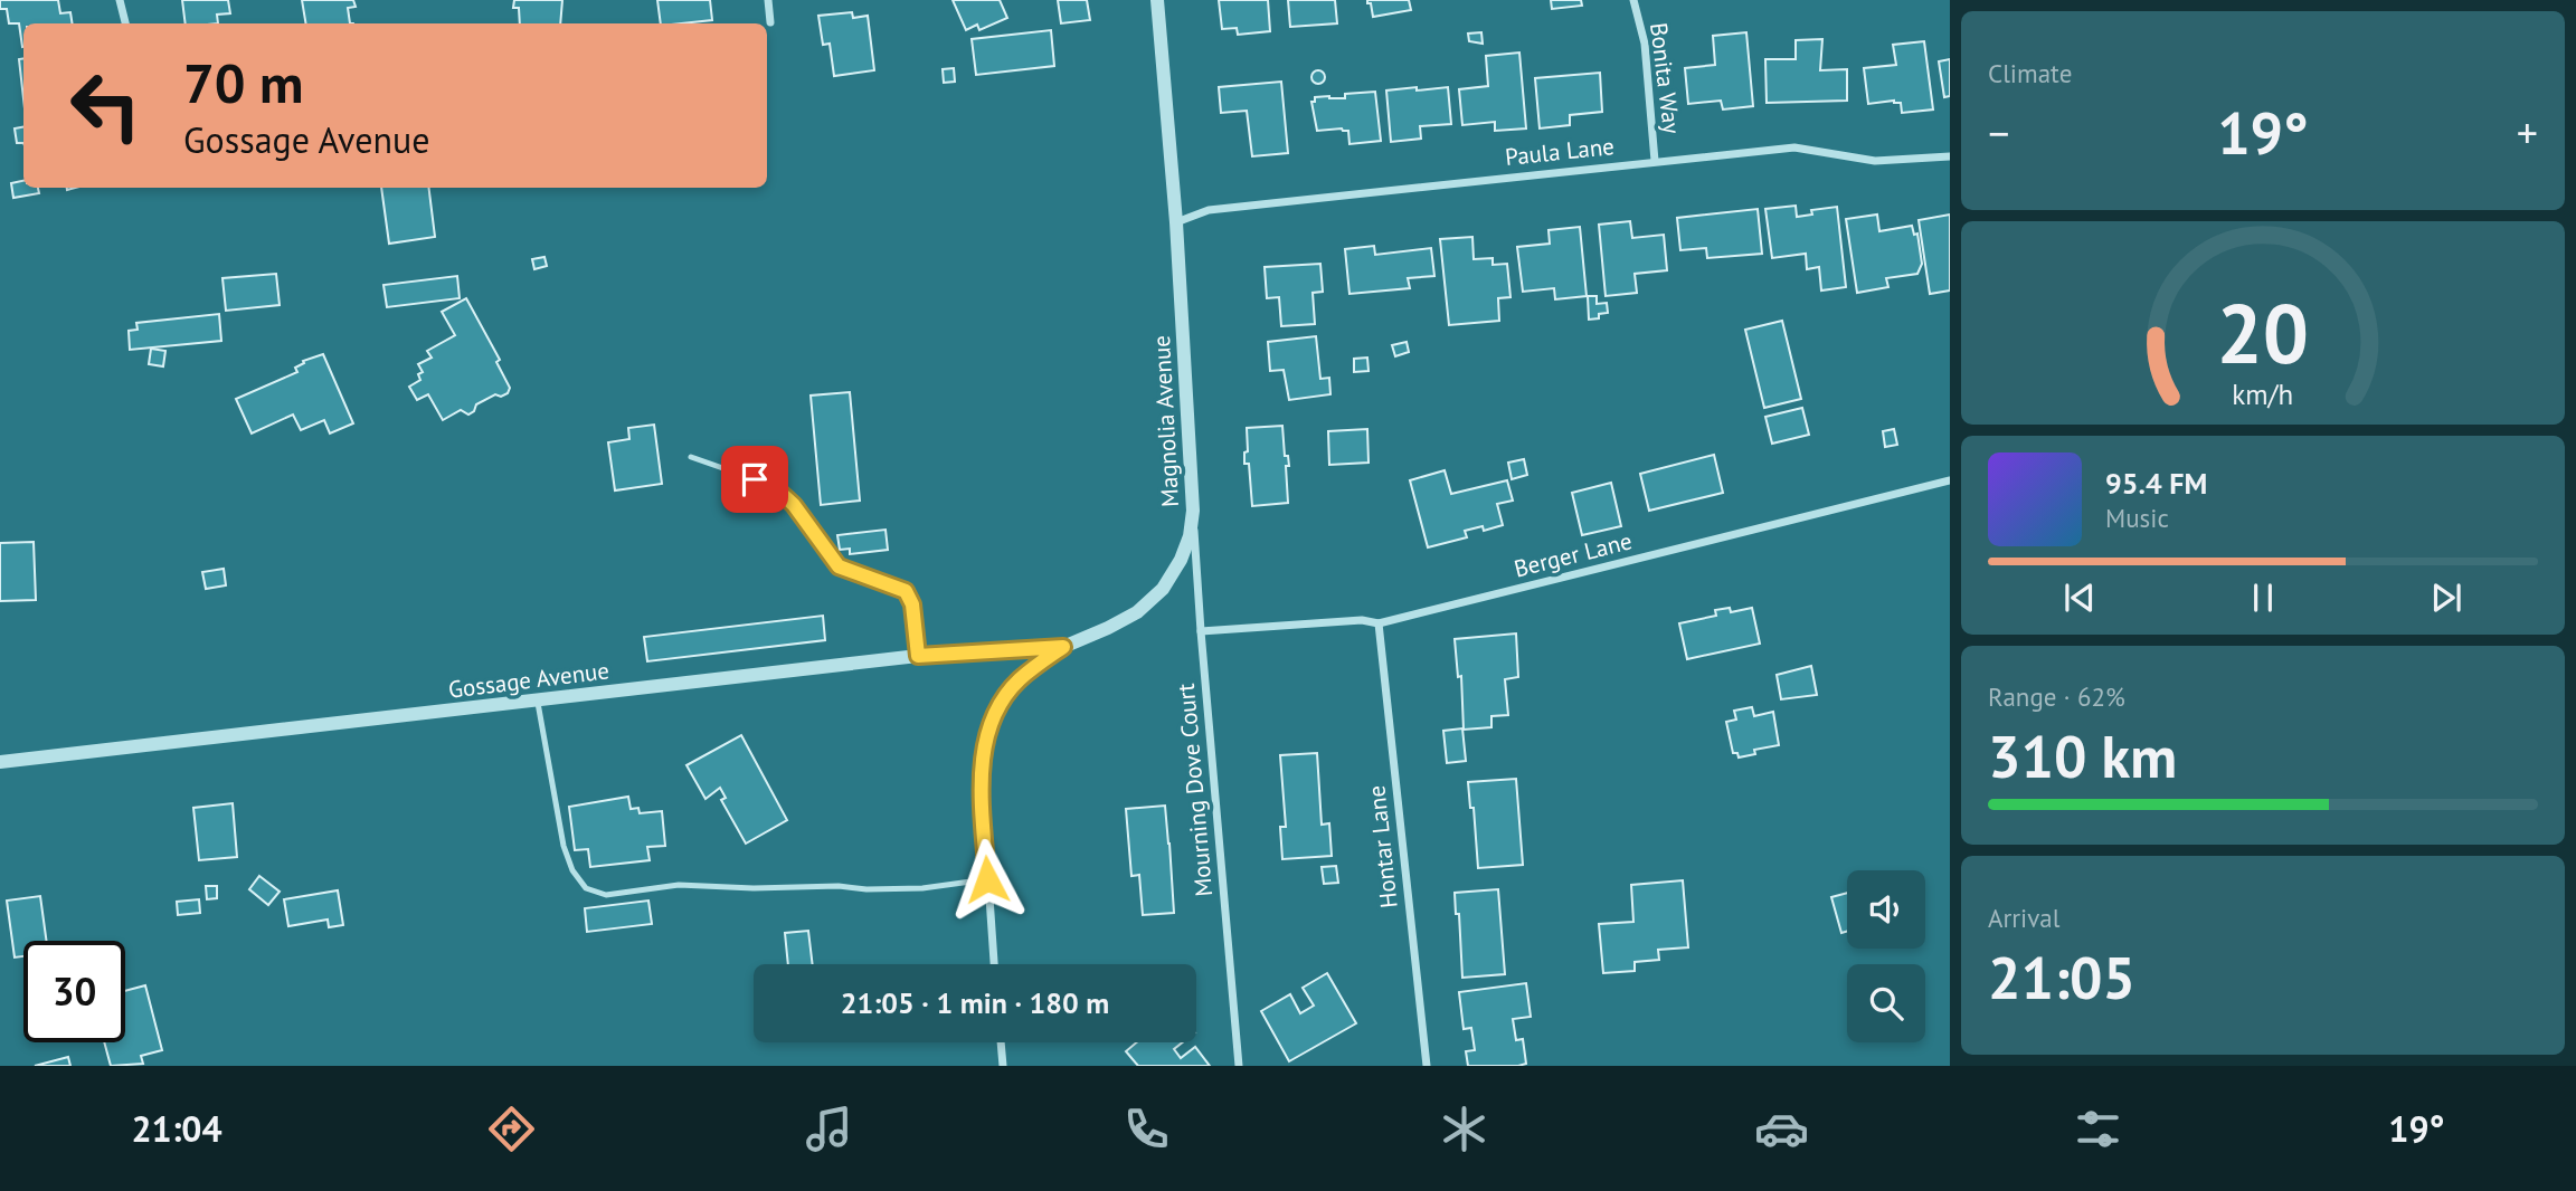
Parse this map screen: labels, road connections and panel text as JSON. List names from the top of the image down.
{
  "streets": {
    "street": [
      "Bonita Way",
      "Paula Lane",
      "Magnolia Avenue",
      "Berger Lane",
      "Gossage Avenue",
      "Mourning Dove Court",
      "Hontar Lane"
    ]
  },
  "crossings": [
    ["Bonita Way", "Paula Lane"],
    ["Paula Lane", "Magnolia Avenue"],
    ["Magnolia Avenue", "Gossage Avenue"],
    ["Magnolia Avenue", "Mourning Dove Court"],
    ["Berger Lane", "Mourning Dove Court"],
    ["Berger Lane", "Hontar Lane"]
  ],
  "page": {
    "tile": [
      "Climate",
      ["Range · 62%", "310 km"],
      ["Arrival", "21:05"]
    ],
    "turn": ["70 m", "Gossage Avenue"],
    "heat": ["−", "19°", "+"],
    "song": ["95.4 FM", "Music"],
    "limit": "30",
    "trip": "21:05 · 1 min · 180 m",
    "tabs": ["21:04", "19°"],
    "gauge": ["20", "km/h"]
  }
}
